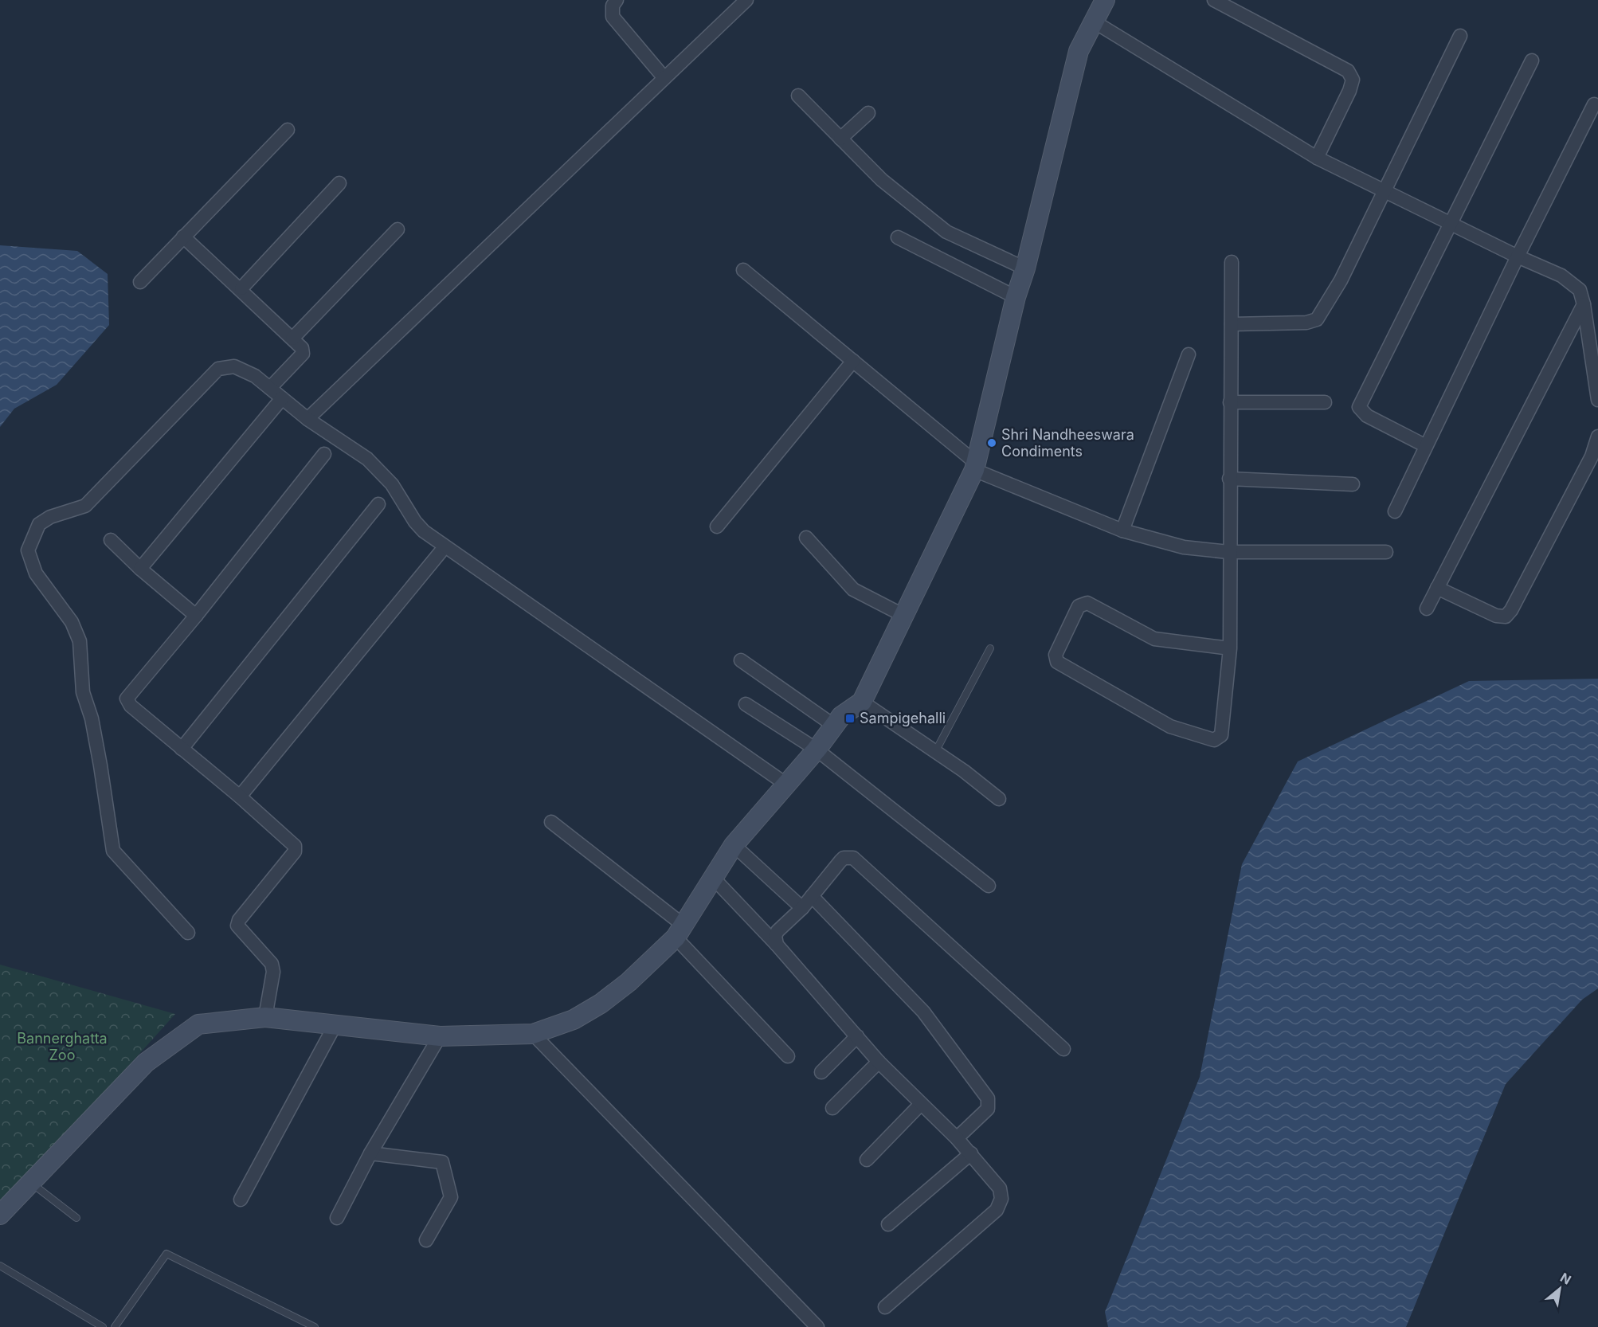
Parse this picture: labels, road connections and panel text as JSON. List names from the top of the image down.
{
  "parks": ["Bannerghatta Zoo"],
  "places": {
    "other": ["Shri Nandheeswara Condiments"],
    "transit": ["Sampigehalli"]
  },
  "north": "top right"
}
